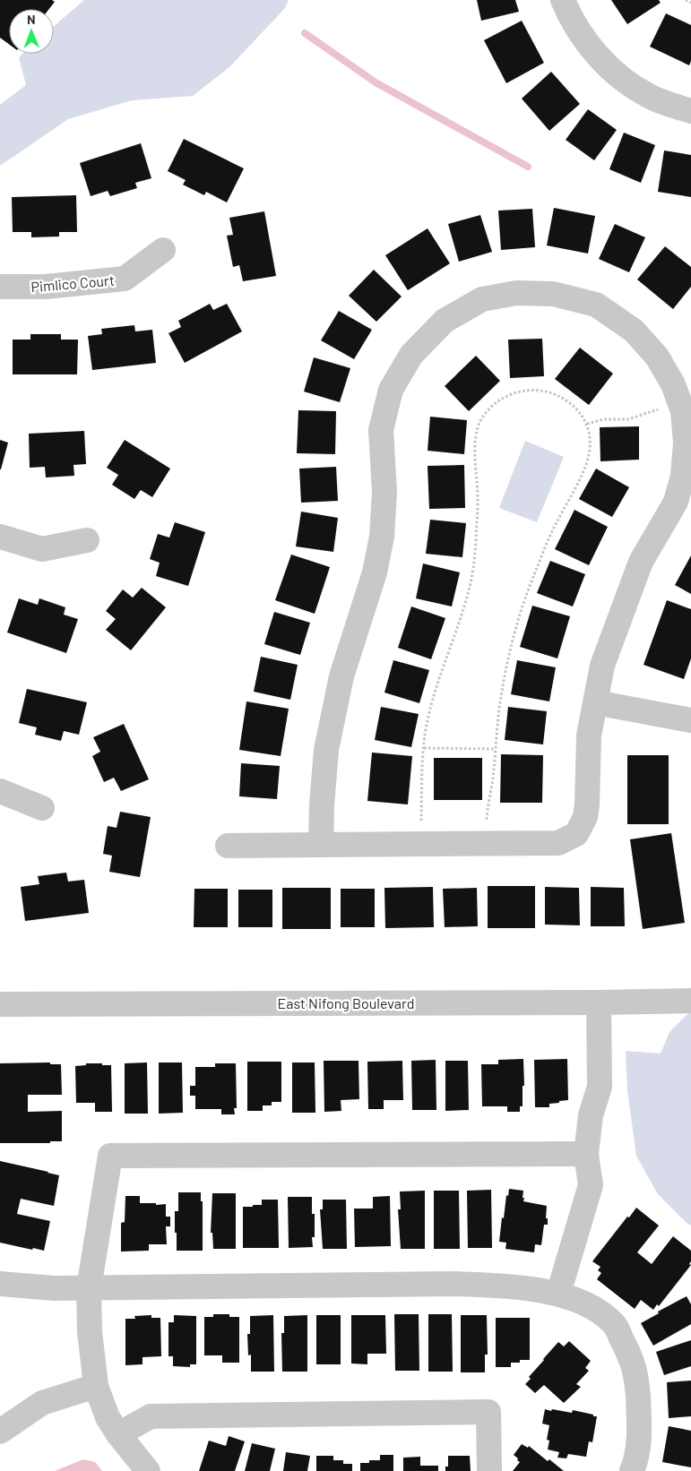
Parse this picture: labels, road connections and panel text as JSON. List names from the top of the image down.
{
  "streets": {
    "street": ["Pimlico Court", "East Nifong Boulevard"]
  },
  "north": "top"
}
